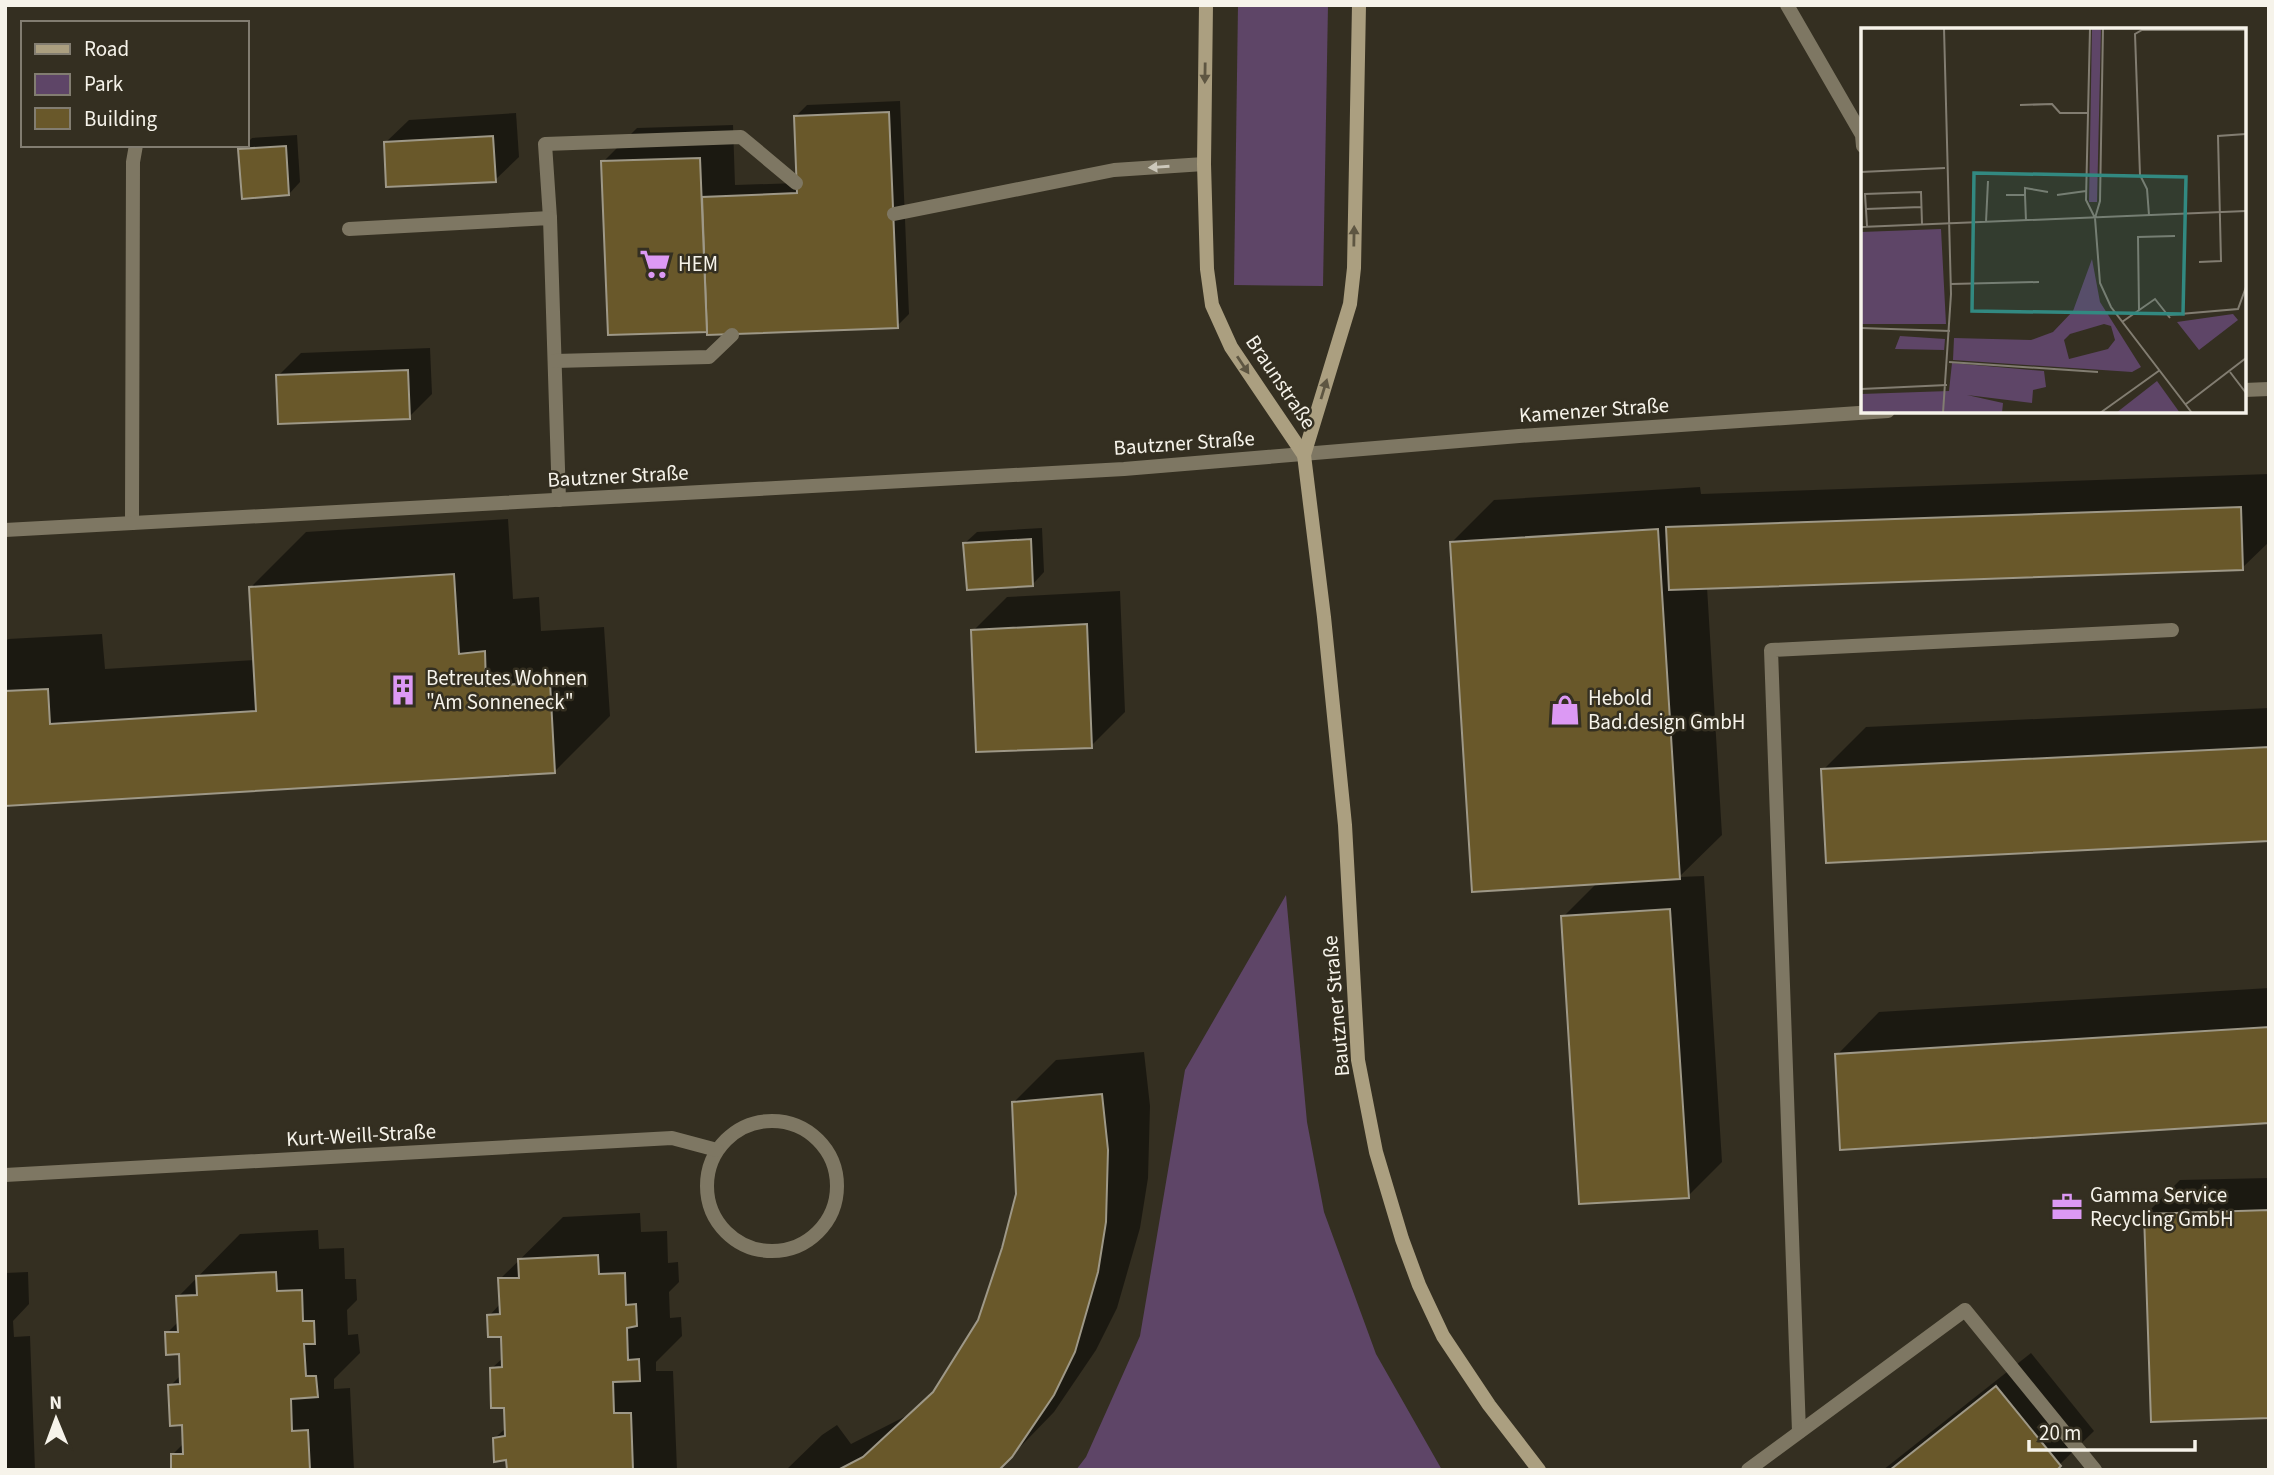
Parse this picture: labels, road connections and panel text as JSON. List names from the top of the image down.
{
  "streets": {
    "main road": ["Braunstraße", "Bautzner Straße"],
    "street": ["Kamenzer Straße", "Kurt-Weill-Straße"]
  },
  "crossings": [
    ["Braunstraße", "Kamenzer Straße"],
    ["Braunstraße", "Bautzner Straße"],
    ["Kamenzer Straße", "Bautzner Straße"]
  ],
  "places": {
    "supermarket": ["HEM"],
    "building": ["Betreutes Wohnen \"Am Sonneneck\""],
    "shop": ["Hebold Bad.design GmbH"],
    "office": ["Gamma Service Recycling GmbH"]
  },
  "legend": ["Road", "Park", "Building"],
  "scale_bar": "20 m",
  "north": "top"
}
